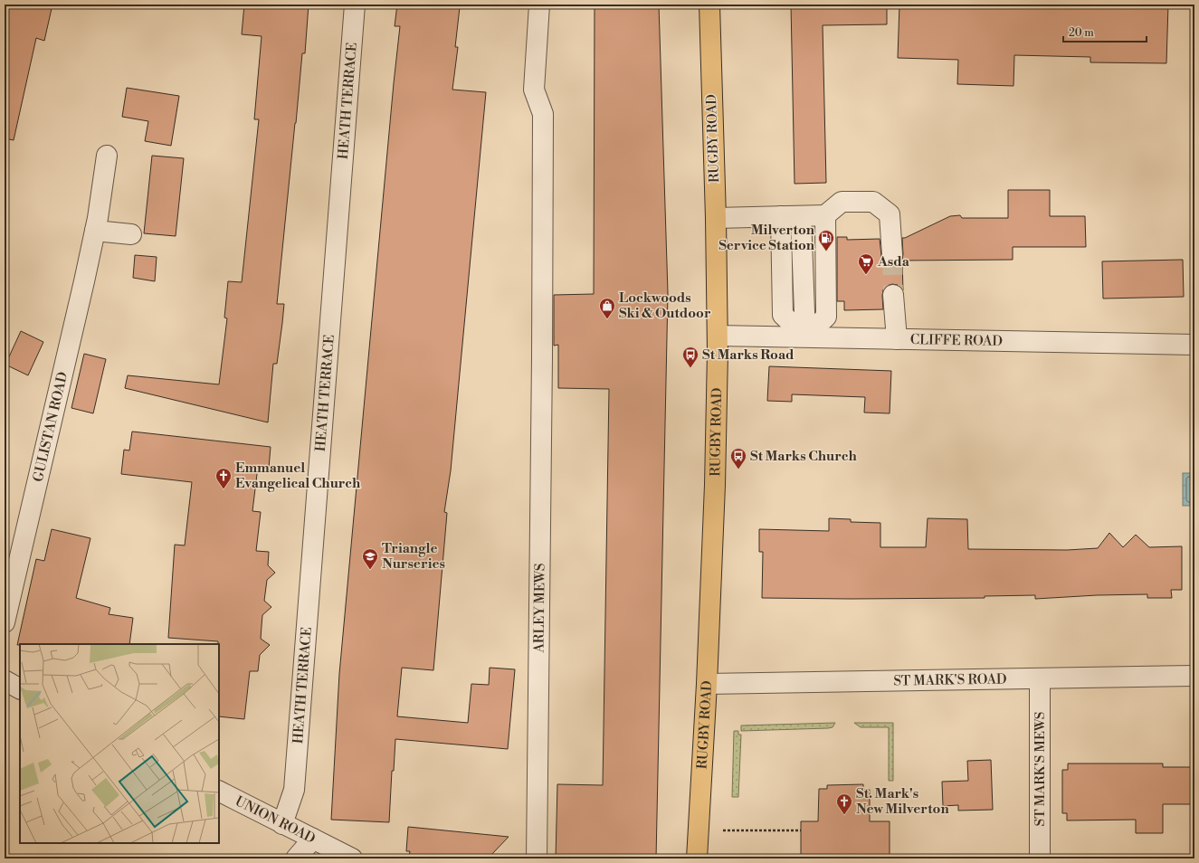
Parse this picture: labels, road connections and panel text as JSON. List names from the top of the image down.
{
  "streets": {
    "main road": ["RUGBY ROAD"],
    "street": [
      "HEATH TERRACE",
      "CLIFFE ROAD",
      "GULISTAN ROAD",
      "ARLEY MEWS",
      "ST MARK'S ROAD",
      "ST MARK'S MEWS",
      "UNION ROAD"
    ]
  },
  "crossings": [
    ["HEATH TERRACE", "UNION ROAD"],
    ["RUGBY ROAD", "CLIFFE ROAD"],
    ["RUGBY ROAD", "ST MARK'S ROAD"],
    ["ST MARK'S ROAD", "ST MARK'S MEWS"]
  ],
  "places": {
    "fuel station": ["Milverton Service Station"],
    "supermarket": ["Asda"],
    "shop": ["Lockwoods Ski & Outdoor"],
    "bus stop": ["St Marks Road", "St Marks Church"],
    "church": ["Emmanuel Evangelical Church", "St. Mark's New Milverton"],
    "school or university": ["Triangle Nurseries"]
  },
  "scale_bar": "20 m"
}
